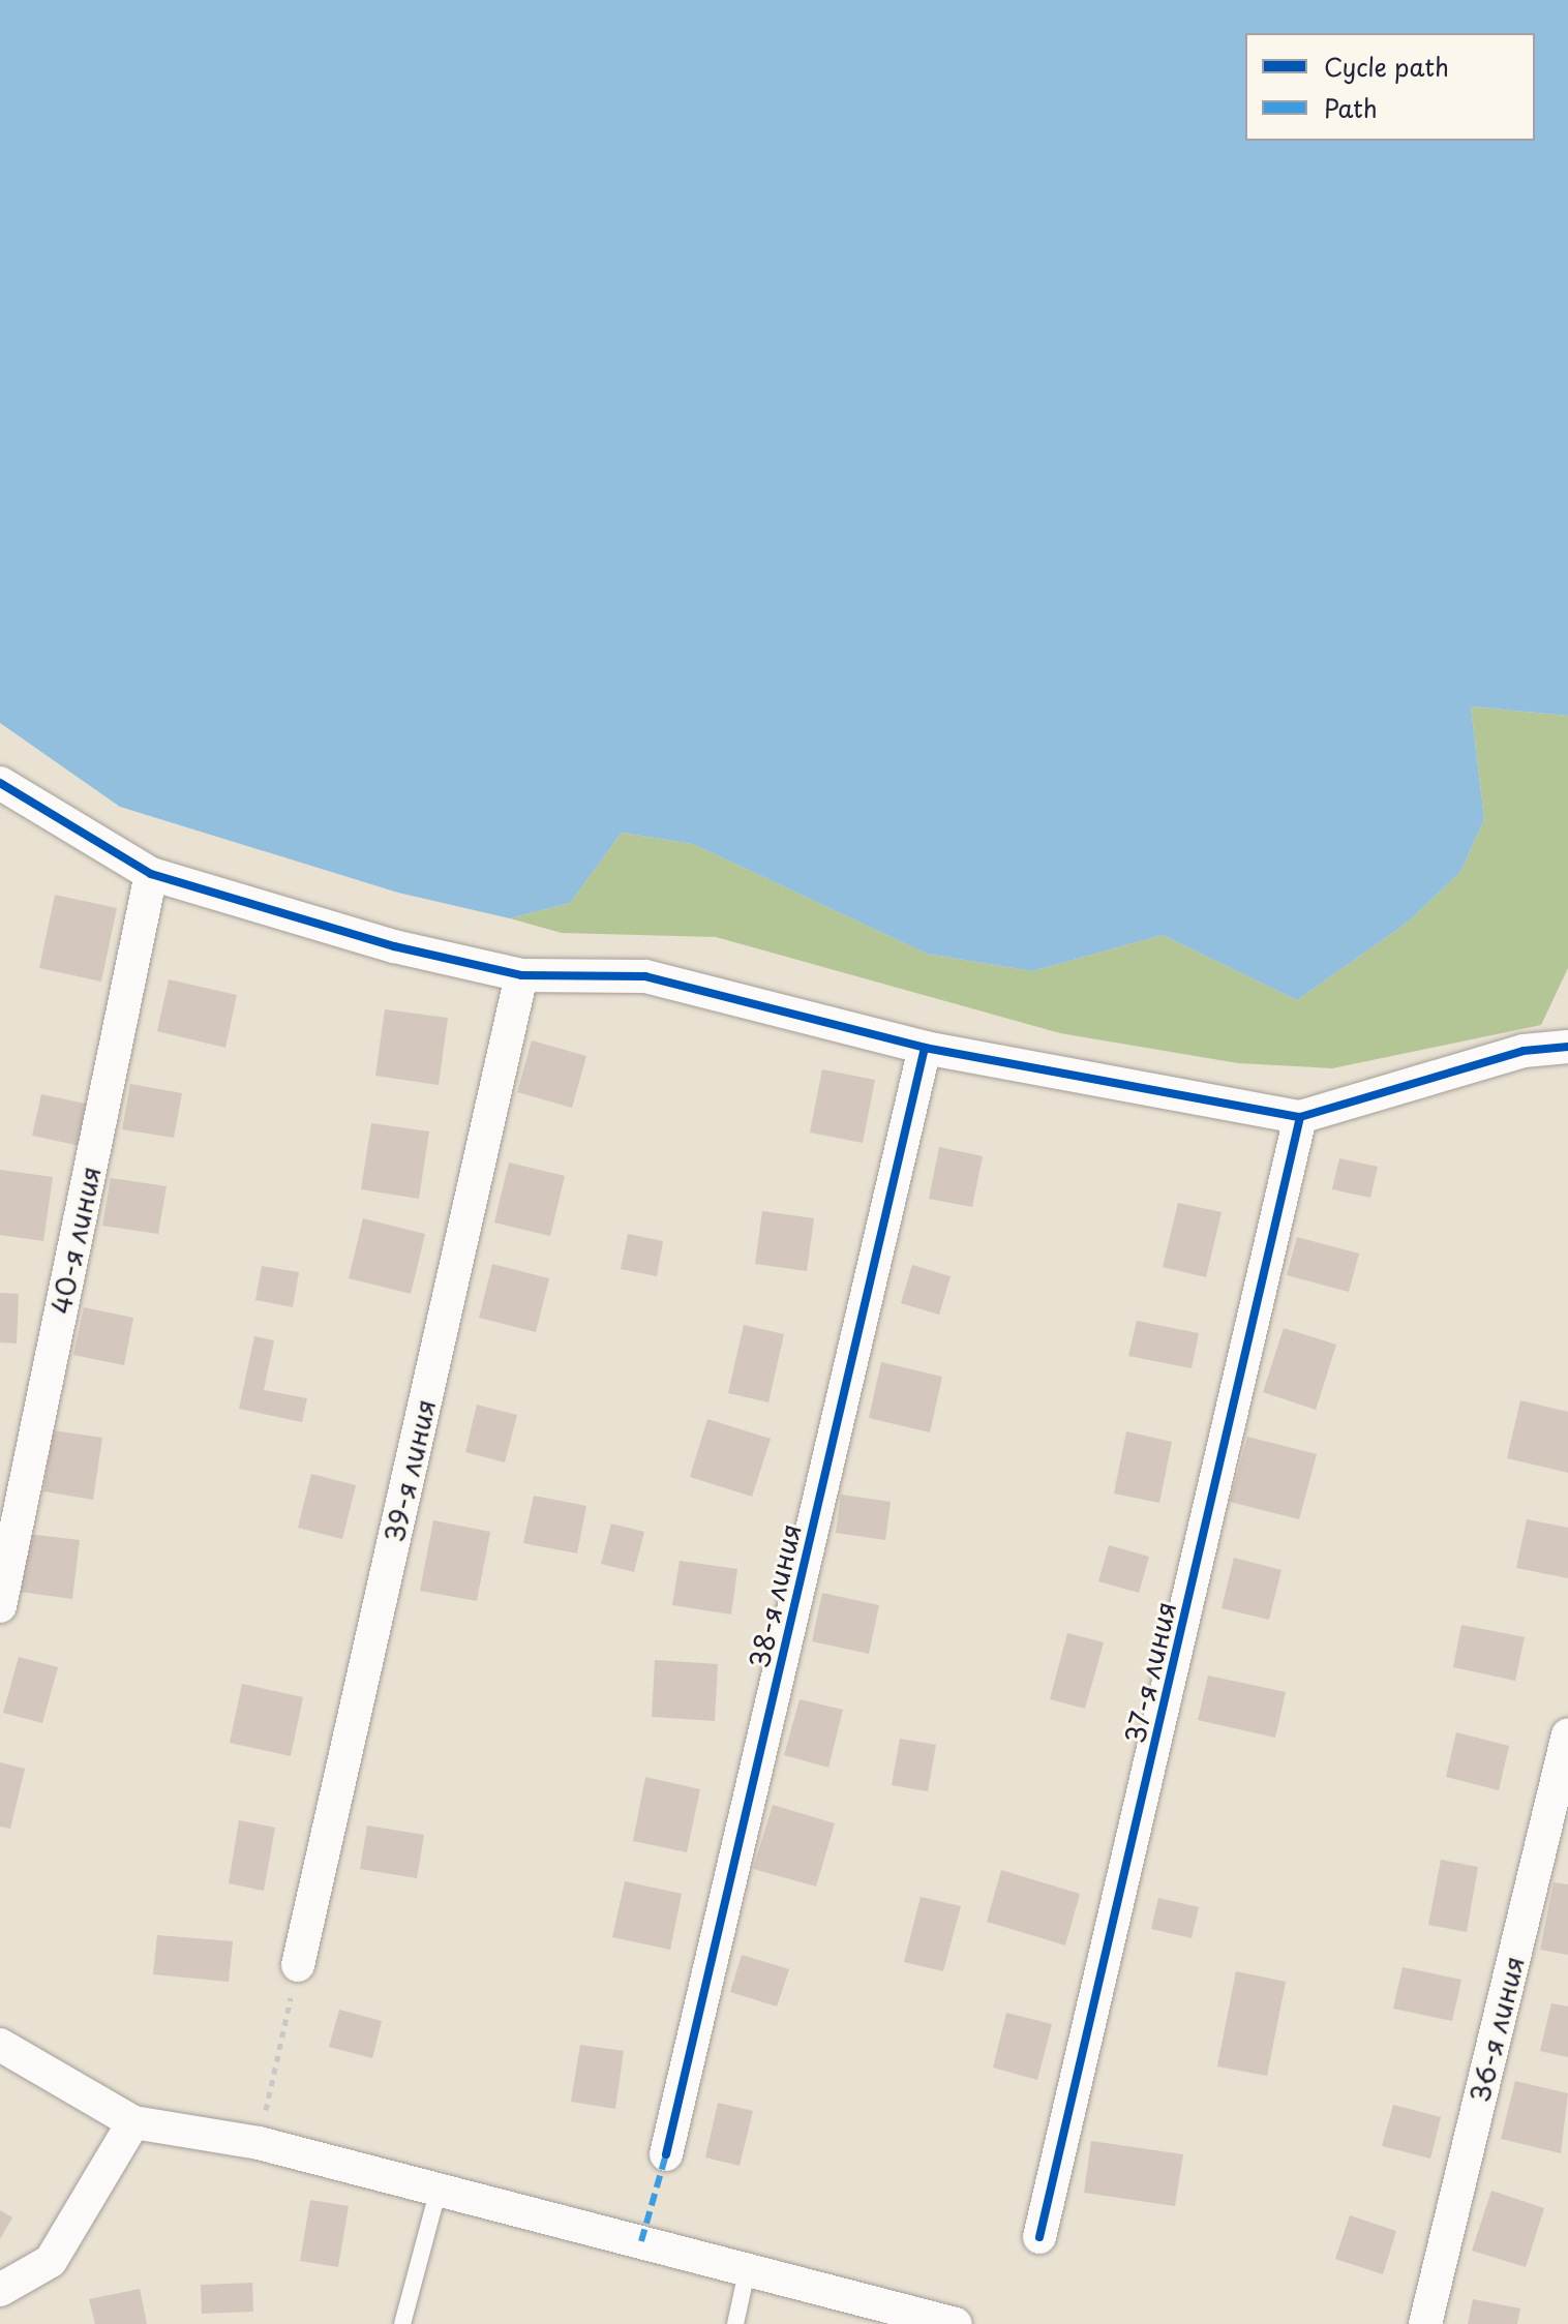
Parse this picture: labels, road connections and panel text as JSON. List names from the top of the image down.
{
  "streets": {
    "street": [
      "40-я линия",
      "39-я линия",
      "38-я линия",
      "37-я линия",
      "36-я линия"
    ]
  },
  "legend": ["Cycle path", "Path"]
}
